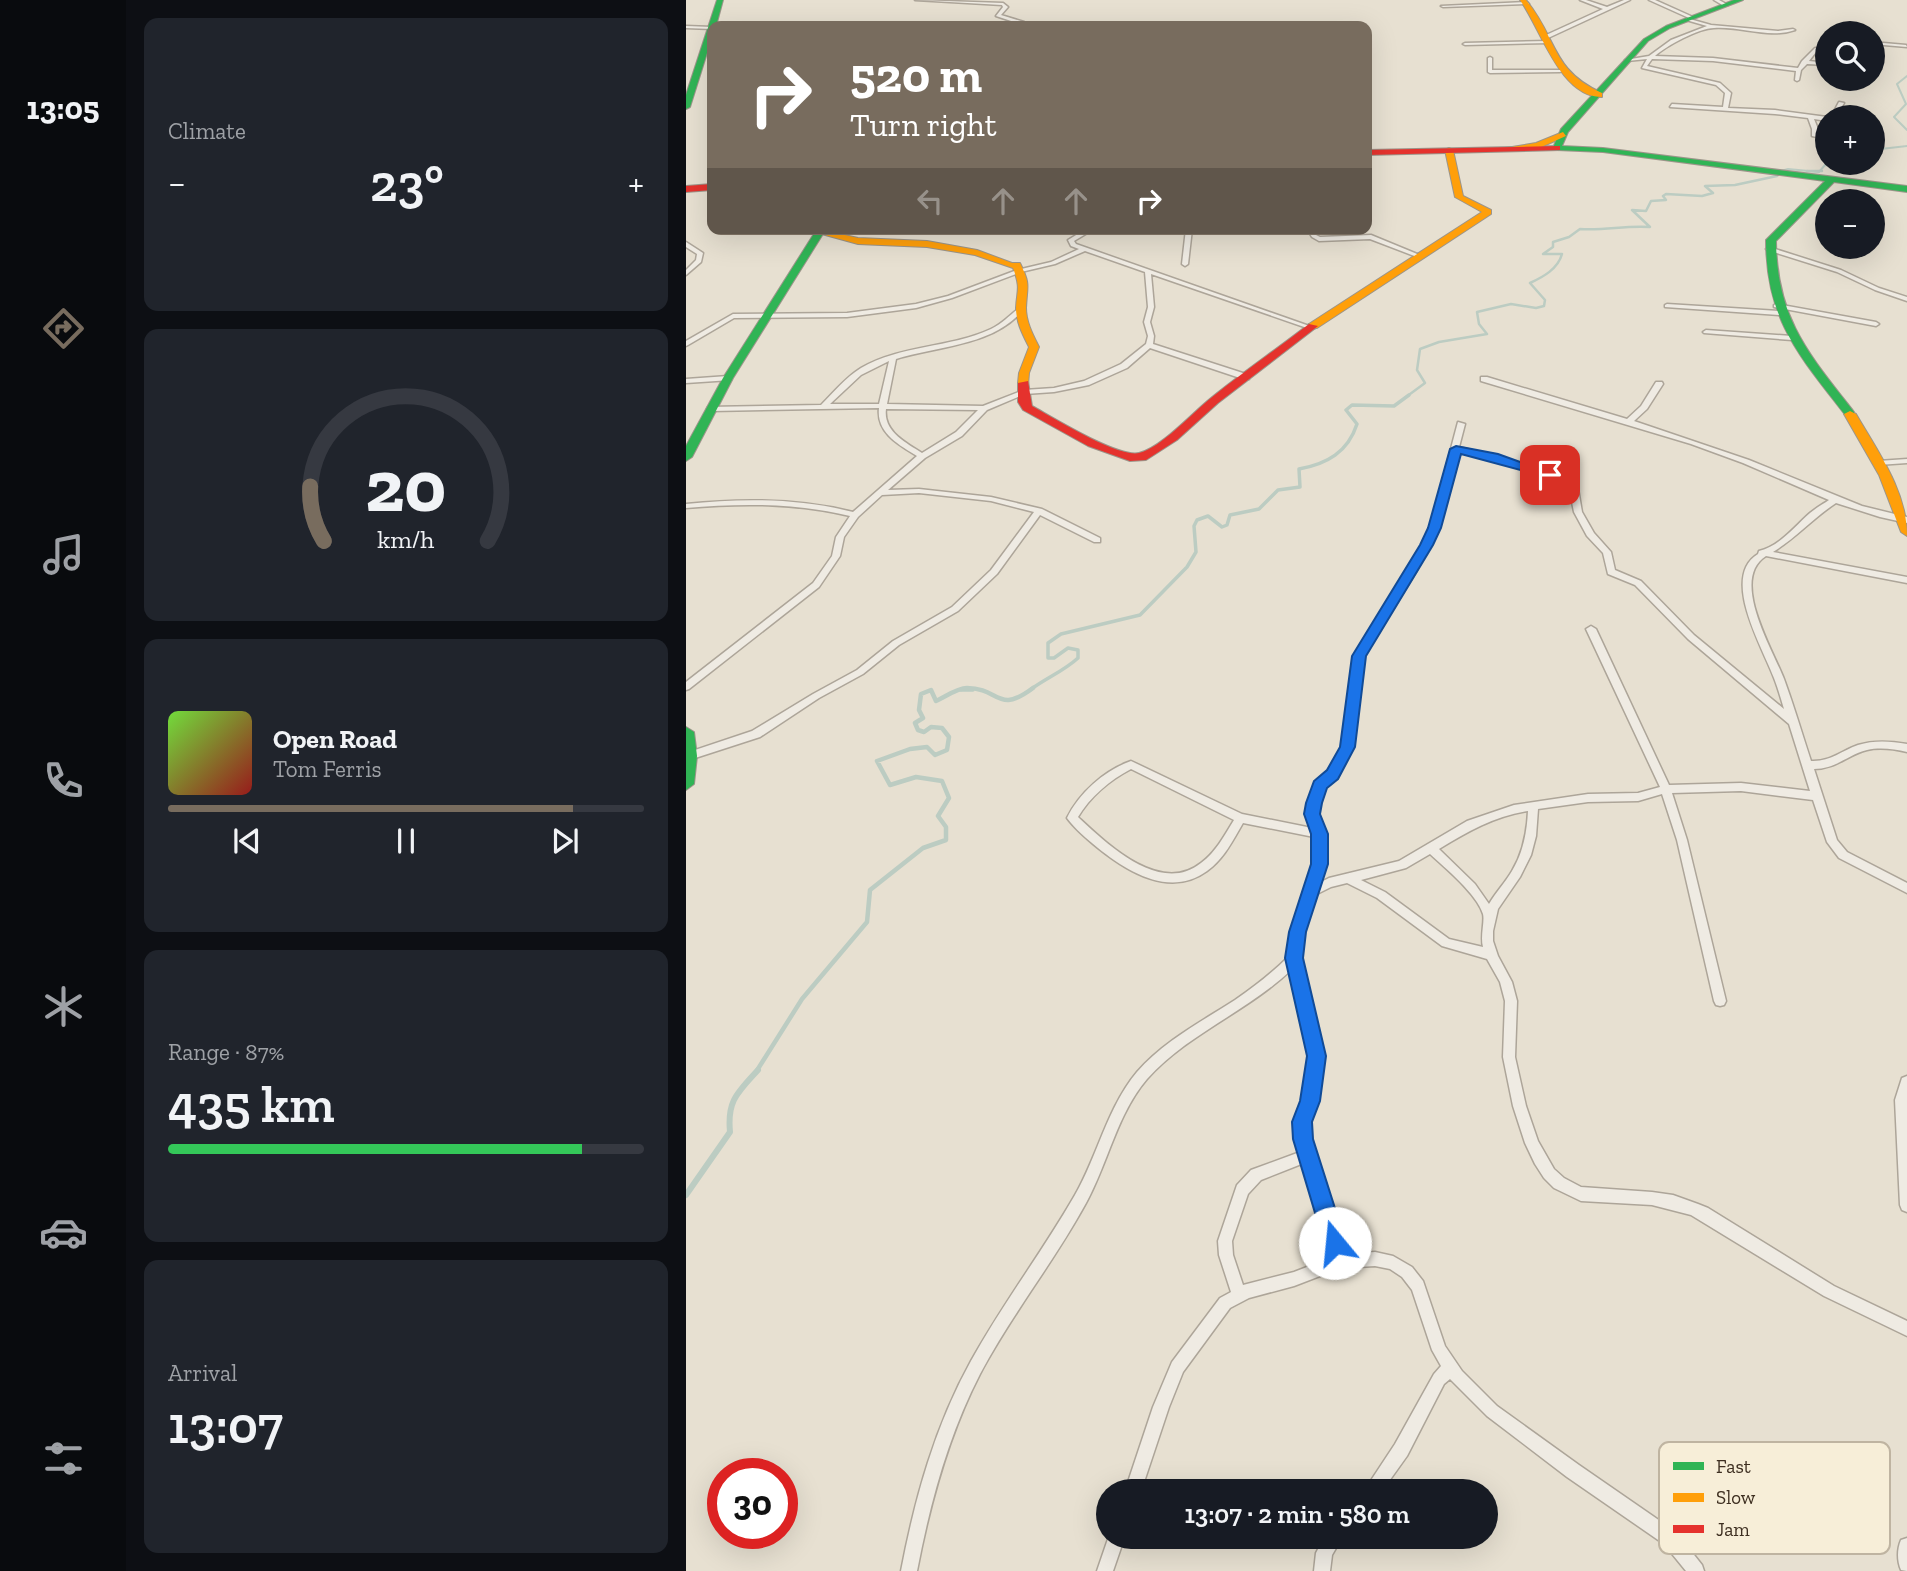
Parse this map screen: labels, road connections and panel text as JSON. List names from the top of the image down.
{
  "legend": ["Fast", "Slow", "Jam"],
  "page": {
    "tabs": "13:05",
    "tile": [
      "Climate",
      ["Range · 87%", "435 km"],
      ["Arrival", "13:07"]
    ],
    "map_buttons": ["+", "−"],
    "turn": ["520 m", "Turn right"],
    "heat": ["−", "23°", "+"],
    "song": ["Open Road", "Tom Ferris"],
    "limit": "30",
    "trip": "13:07 · 2 min · 580 m",
    "gauge": ["20", "km/h"]
  }
}
